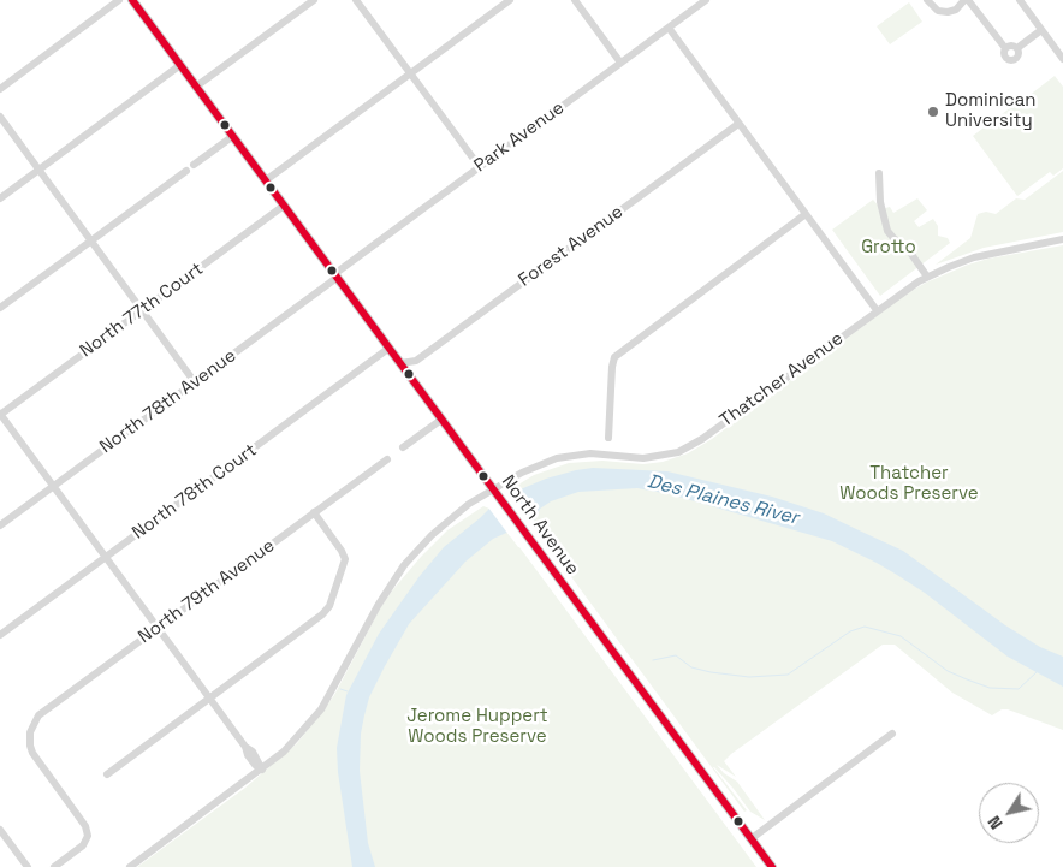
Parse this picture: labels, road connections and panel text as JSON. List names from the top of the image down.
{
  "streets": {
    "main road": ["North Avenue"],
    "street": [
      "Park Avenue",
      "Forest Avenue",
      "North 77th Court",
      "Thatcher Avenue",
      "North 78th Avenue",
      "North 78th Court",
      "North 79th Avenue"
    ]
  },
  "crossings": [
    ["Park Avenue", "North 78th Avenue"],
    ["Park Avenue", "North Avenue"],
    ["Forest Avenue", "North Avenue"],
    ["North 77th Court", "North Avenue"],
    ["Thatcher Avenue", "North Avenue"],
    ["North 78th Avenue", "North Avenue"],
    ["North 78th Court", "North Avenue"]
  ],
  "water": ["Des Plaines River"],
  "parks": ["Grotto", "Thatcher Woods Preserve", "Jerome Huppert Woods Preserve"],
  "places": ["Dominican University"],
  "north": "bottom left"
}
